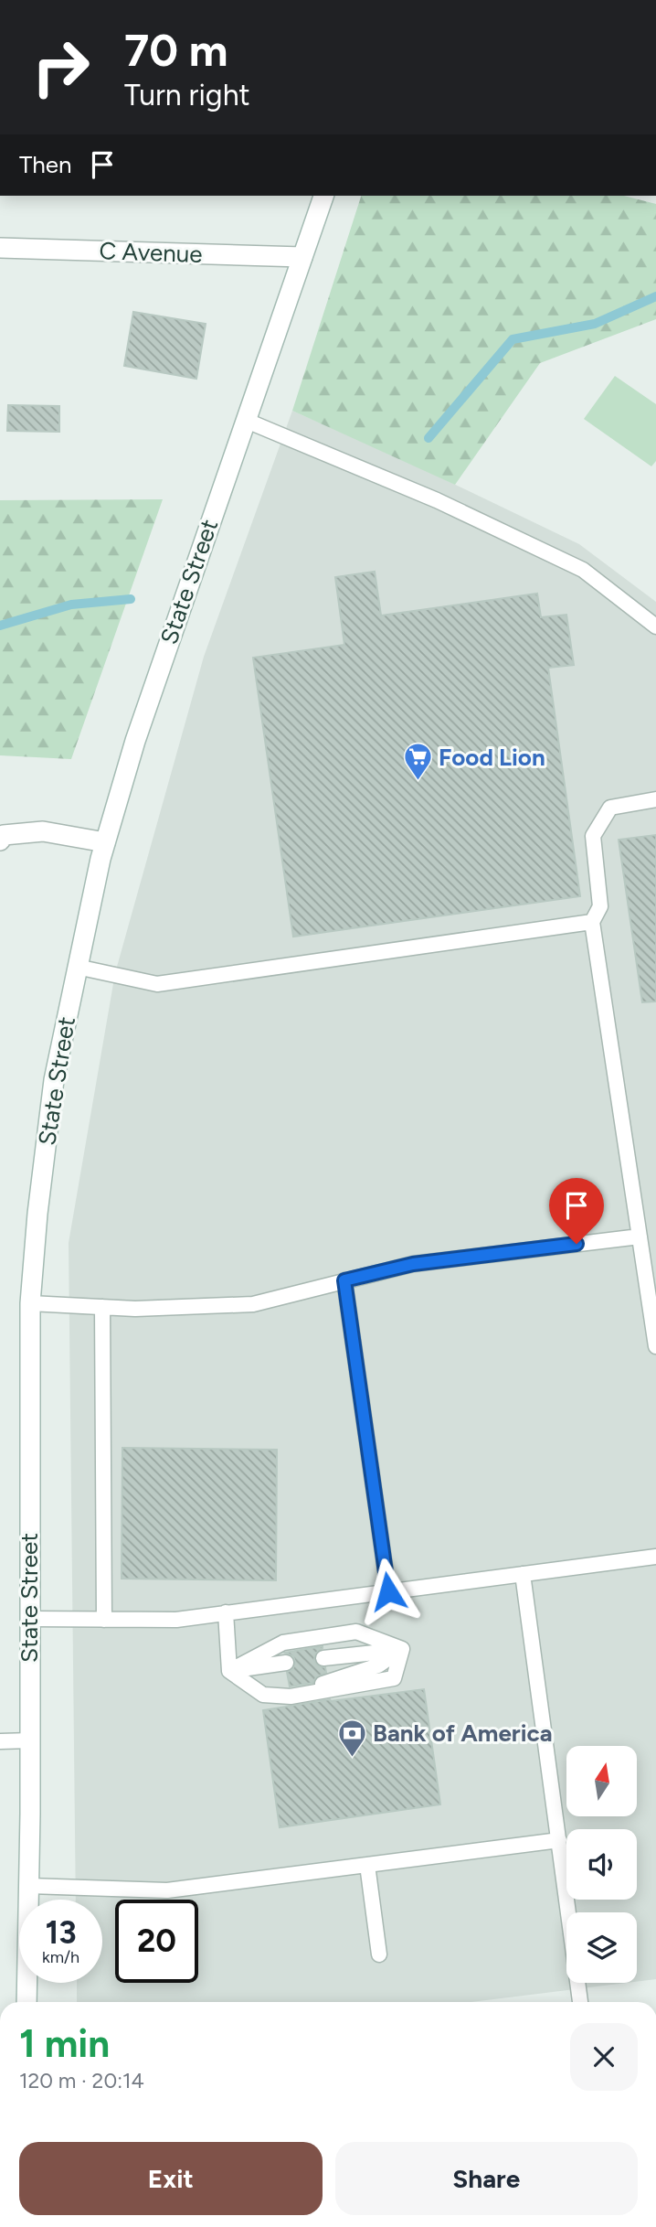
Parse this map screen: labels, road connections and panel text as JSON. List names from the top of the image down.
{
  "streets": {
    "main road": ["C Avenue", "State Street"]
  },
  "crossings": [
    ["C Avenue", "State Street"]
  ],
  "places": {
    "supermarket": ["Food Lion"],
    "bank": ["Bank of America"]
  },
  "north": "top",
  "page": {
    "turn": ["70 m", "Turn right"],
    "then": "Then",
    "speed": "13 km/h",
    "limit": "20",
    "heading": ["1 min", "120 m · 20:14"],
    "buttons": ["Exit", "Share"]
  }
}
